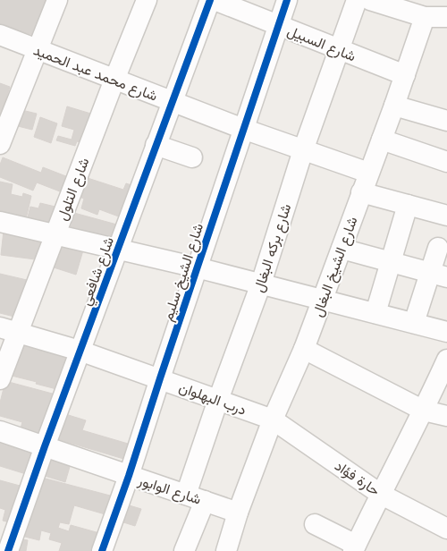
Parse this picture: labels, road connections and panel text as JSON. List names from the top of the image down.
{
  "streets": {
    "street": [
      "شارع السبيل",
      "شارع محمد عبد الحميد",
      "شارع التلول",
      "شارع بركه البغال",
      "شارع الشيخ البغال",
      "شارع شافعي",
      "شارع الشيخ سليم",
      "درب البهلوان",
      "حارة فؤاد",
      "شارع الوابور"
    ]
  },
  "crossings": [
    ["شارع السبيل", "شارع بركه البغال"],
    ["شارع السبيل", "شارع الشيخ البغال"],
    ["شارع السبيل", "شارع الشيخ سليم"],
    ["شارع محمد عبد الحميد", "شارع التلول"],
    ["شارع محمد عبد الحميد", "شارع بركه البغال"],
    ["شارع محمد عبد الحميد", "شارع الشيخ البغال"],
    ["شارع محمد عبد الحميد", "شارع شافعي"],
    ["شارع محمد عبد الحميد", "شارع الشيخ سليم"],
    ["شارع التلول", "درب البهلوان"],
    ["شارع بركه البغال", "درب البهلوان"],
    ["شارع بركه البغال", "شارع الوابور"],
    ["شارع الشيخ البغال", "درب البهلوان"],
    ["شارع الشيخ البغال", "حارة فؤاد"],
    ["شارع الشيخ البغال", "شارع الوابور"],
    ["شارع شافعي", "درب البهلوان"],
    ["شارع شافعي", "شارع الوابور"],
    ["شارع الشيخ سليم", "درب البهلوان"],
    ["شارع الشيخ سليم", "شارع الوابور"],
    ["درب البهلوان", "حارة فؤاد"]
  ]
}
